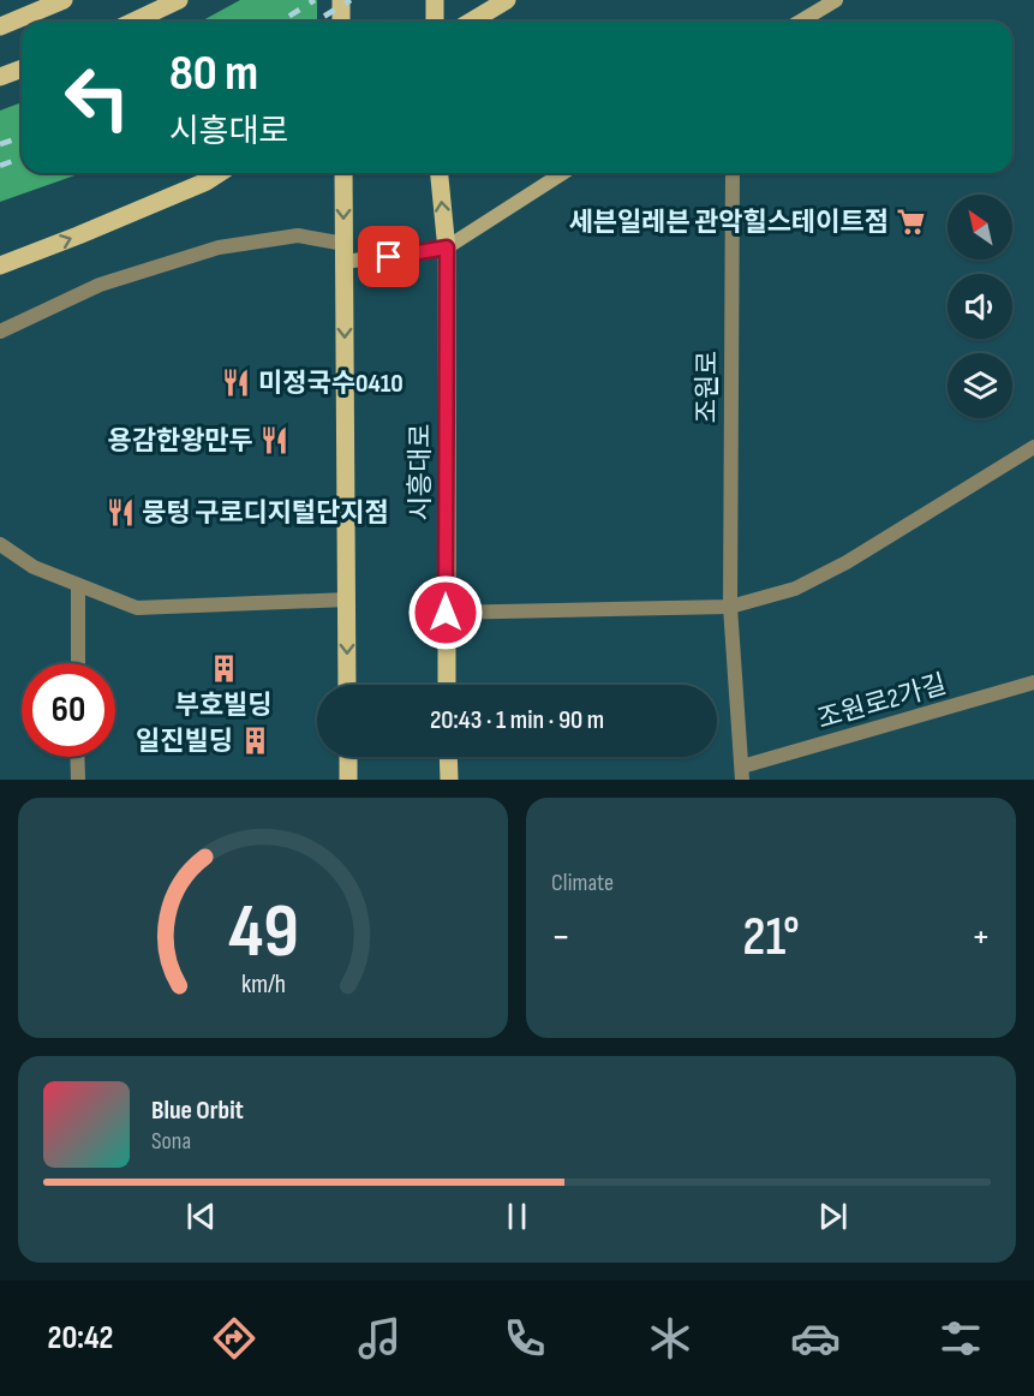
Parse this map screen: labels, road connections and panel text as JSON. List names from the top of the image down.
{
  "streets": {
    "main road": ["시흥대로"],
    "street": ["조원로", "조원로2가길"]
  },
  "crossings": [
    ["조원로", "조원로2가길"]
  ],
  "places": {
    "supermarket": ["세븐일레븐 관악힐스테이트점"],
    "restaurant": ["미정국수0410", "용감한왕만두", "뭉텅 구로디지털단지점"],
    "building": ["부호빌딩", "일진빌딩"]
  },
  "north": "top left",
  "page": {
    "turn": ["80 m", "시흥대로"],
    "limit": "60",
    "trip": "20:43 · 1 min · 90 m",
    "tile": "Climate",
    "heat": ["−", "21°", "+"],
    "song": ["Blue Orbit", "Sona"],
    "tabs": "20:42",
    "gauge": ["49", "km/h"]
  }
}
